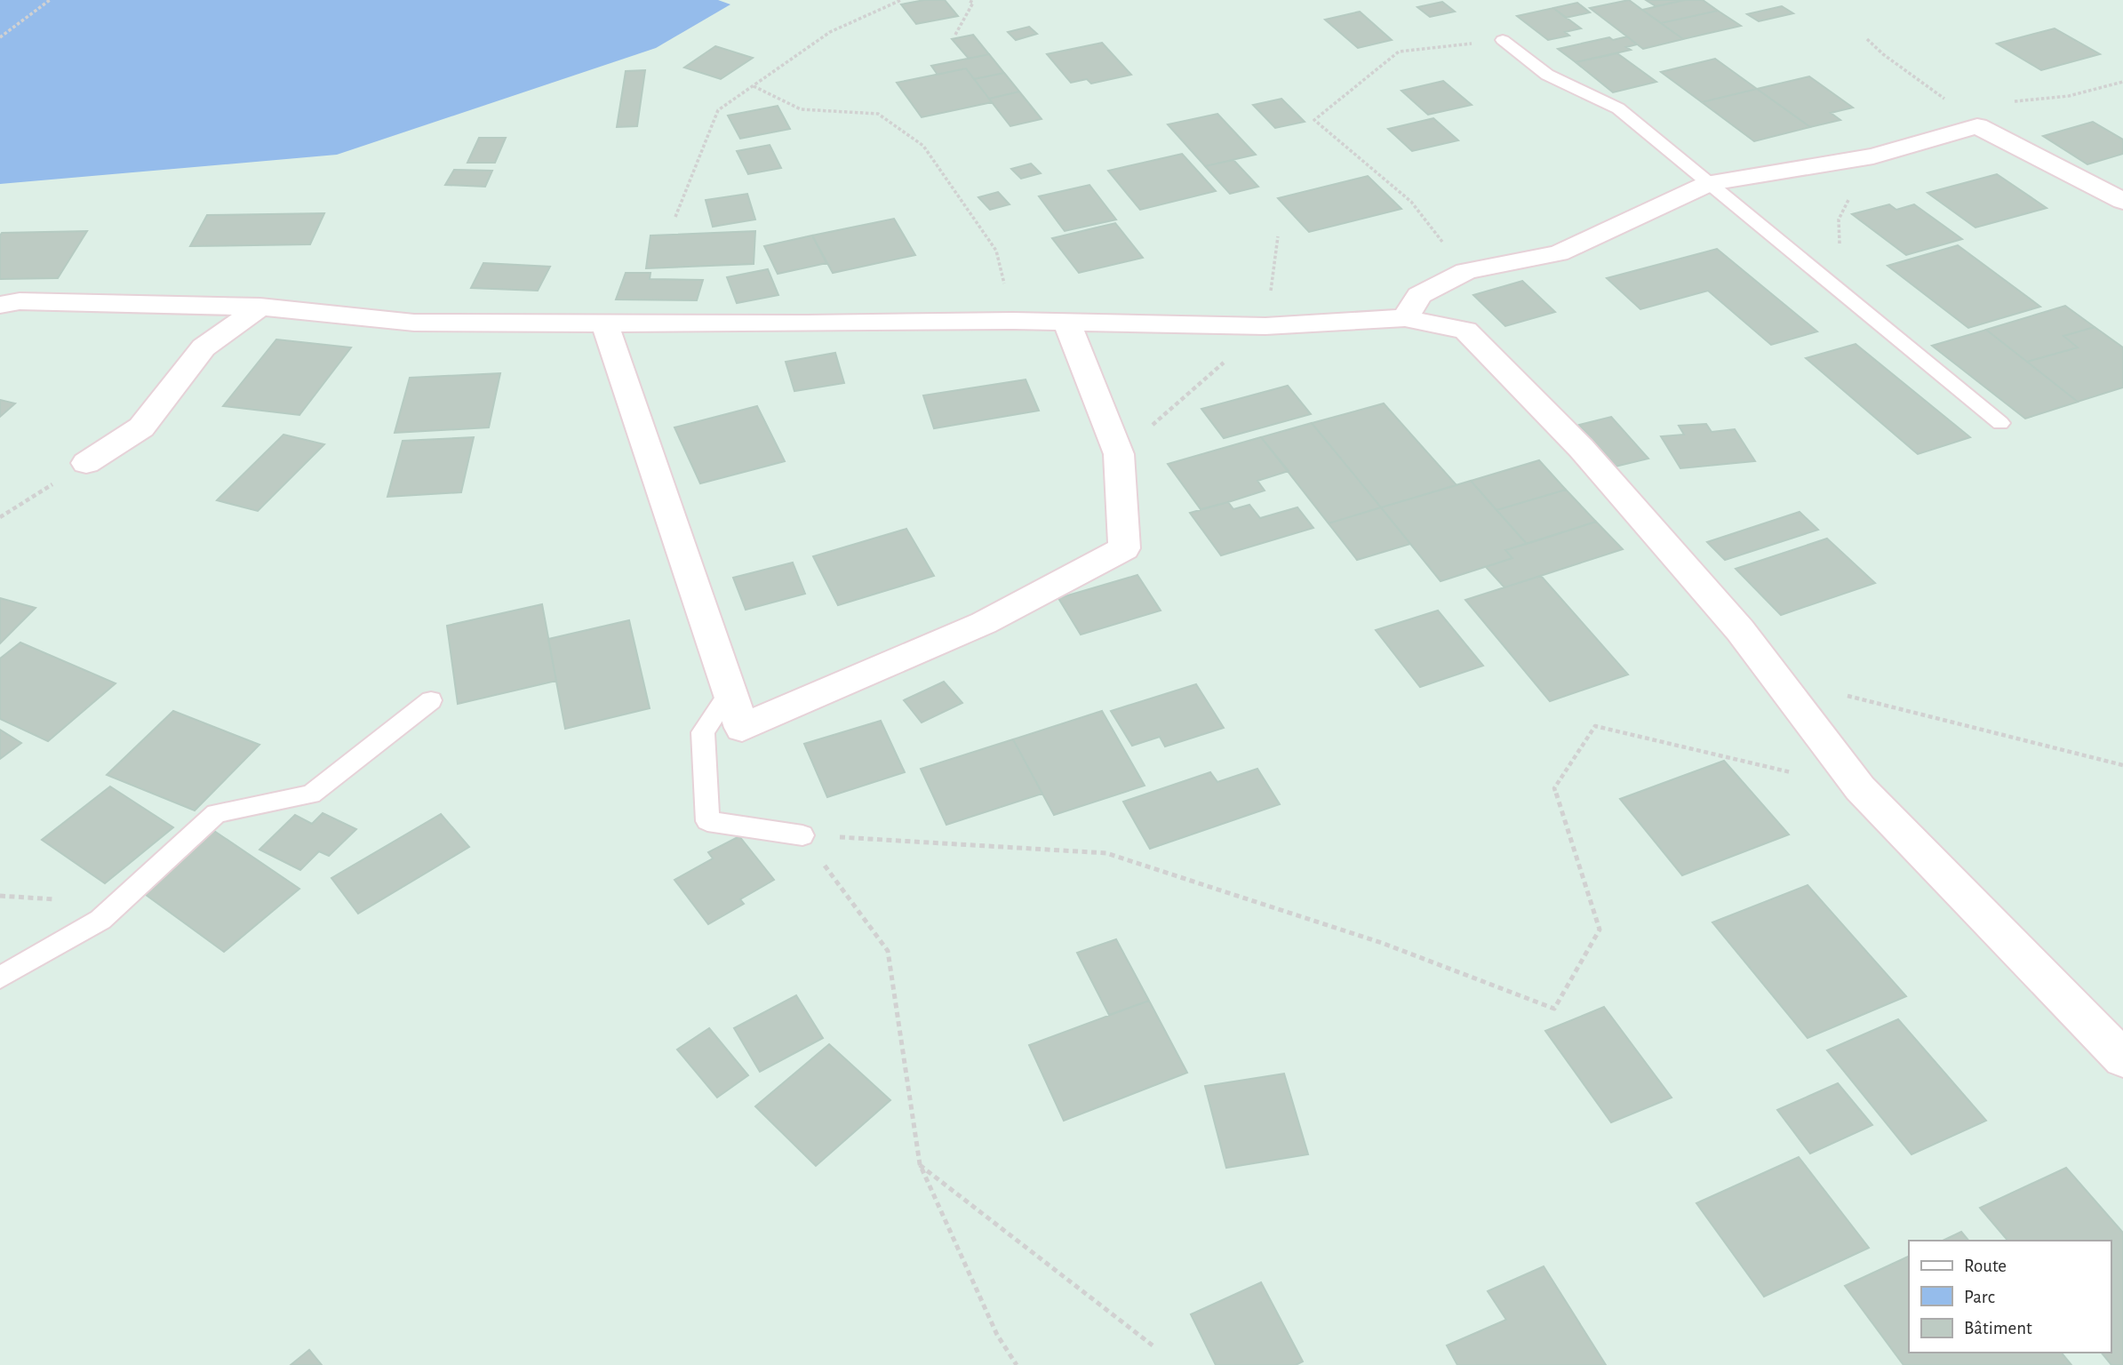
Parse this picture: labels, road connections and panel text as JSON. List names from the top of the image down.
{
  "legend": ["Route", "Parc", "Bâtiment"]
}
